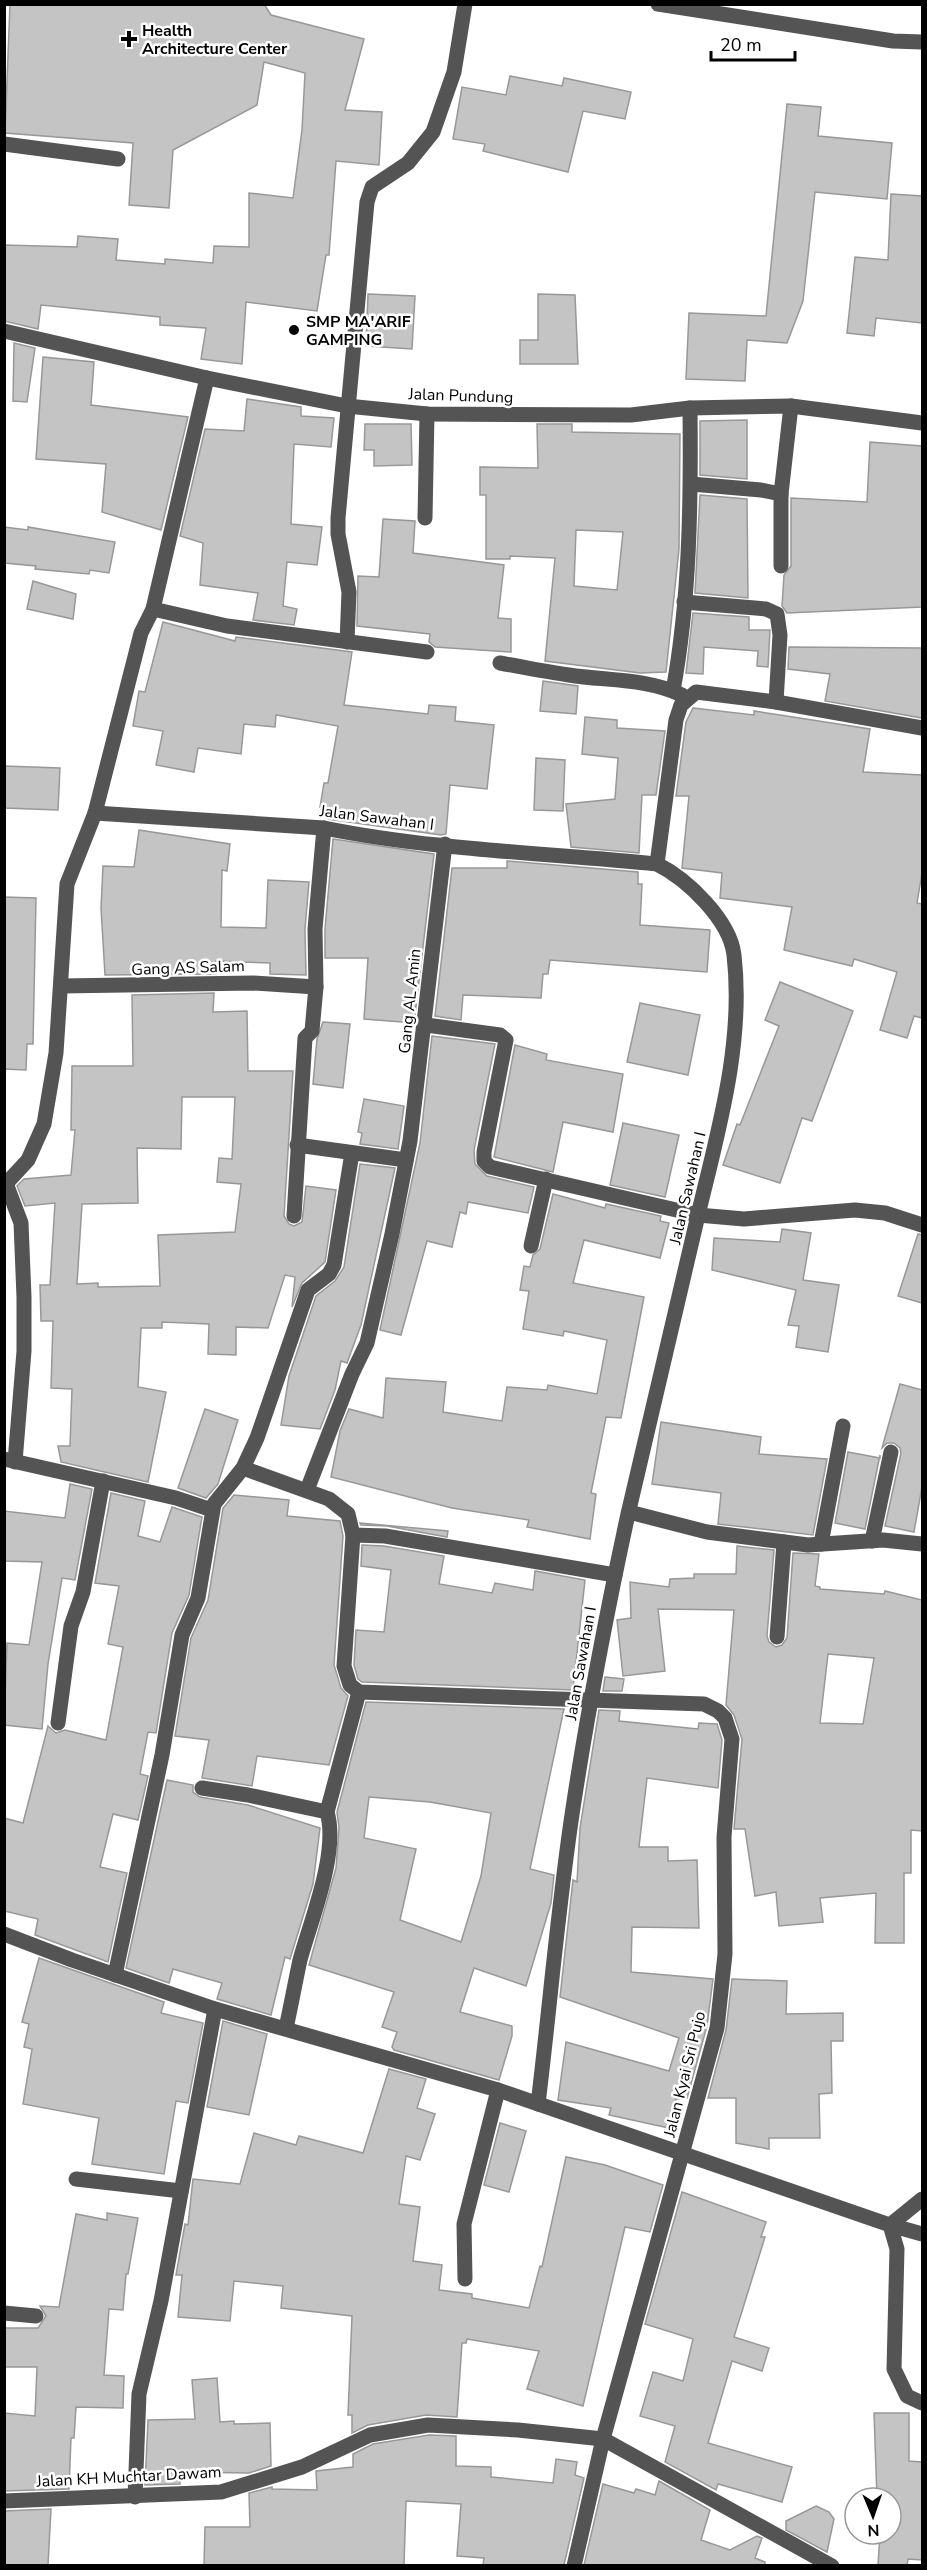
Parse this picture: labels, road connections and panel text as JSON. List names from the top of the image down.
{
  "streets": {
    "street": [
      "Jalan Pundung",
      "Jalan Sawahan I",
      "Gang AS Salam",
      "Gang AL Amin",
      "Jalan Kyai Sri Pujo",
      "Jalan KH Muchtar Dawam"
    ]
  },
  "crossings": [
    ["Jalan Sawahan I", "Gang AL Amin"],
    ["Jalan Sawahan I", "Jalan Kyai Sri Pujo"],
    ["Jalan Kyai Sri Pujo", "Jalan KH Muchtar Dawam"]
  ],
  "places": {
    "health": ["Health Architecture Center"],
    "other": ["SMP MA'ARIF GAMPING"]
  },
  "scale_bar": "20 m",
  "north": "bottom"
}
